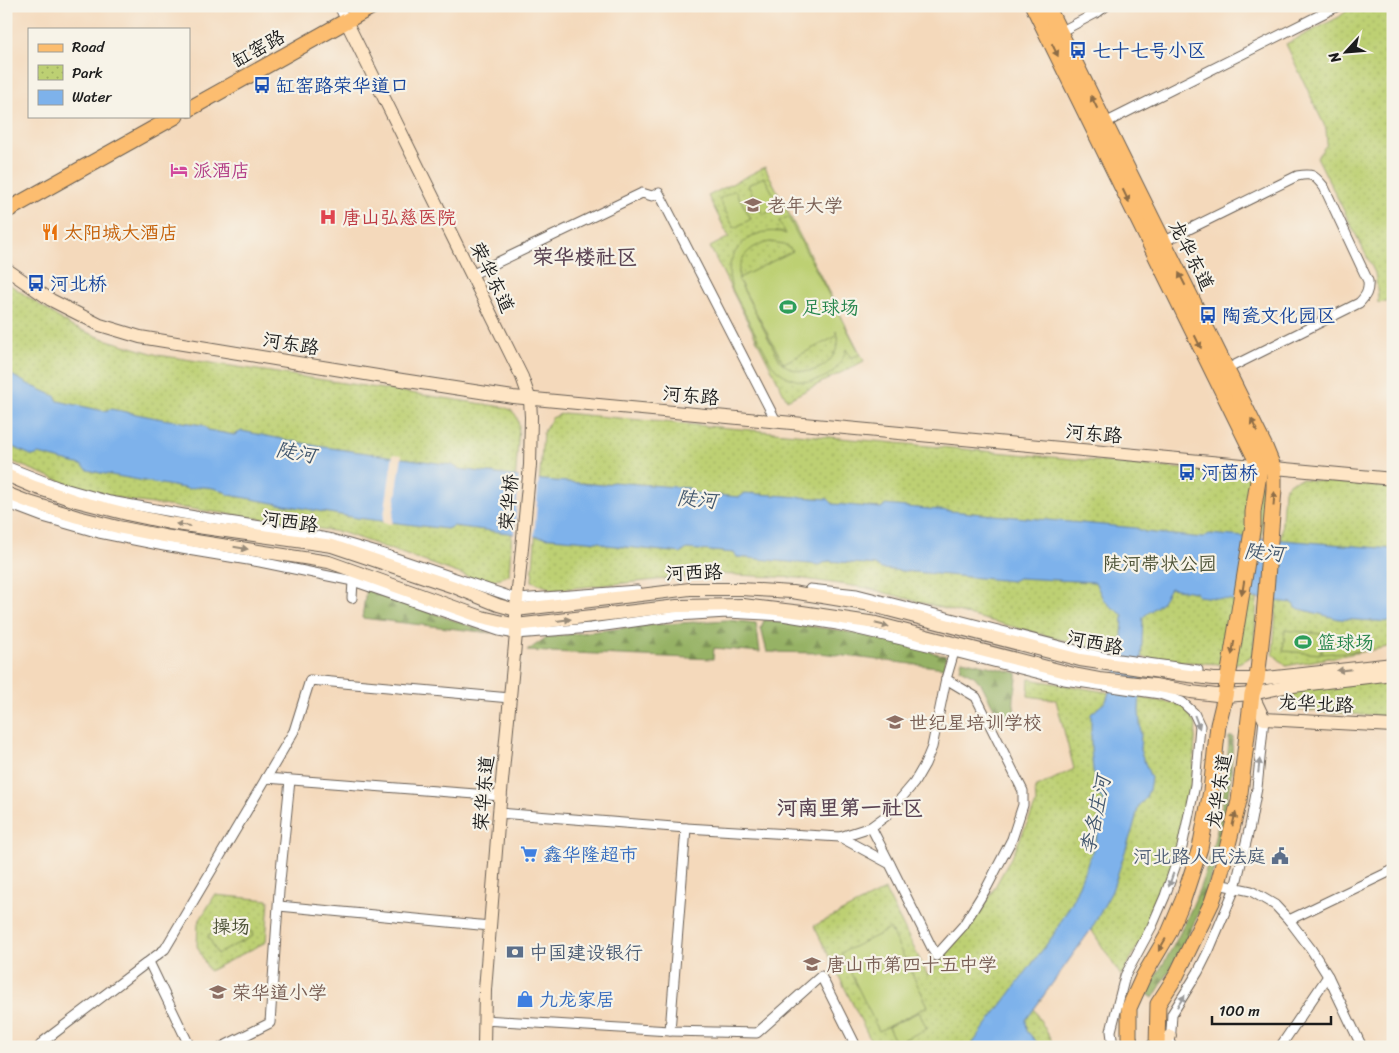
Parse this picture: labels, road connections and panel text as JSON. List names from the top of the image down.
{
  "streets": {
    "main road": [
      "缸窑路",
      "龙华东道",
      "荣华东道",
      "河东路",
      "荣华桥",
      "河西路",
      "龙华北路"
    ]
  },
  "crossings": [
    ["缸窑路", "荣华东道"],
    ["龙华东道", "河东路"],
    ["龙华东道", "河西路"],
    ["龙华东道", "龙华北路"],
    ["荣华东道", "河东路"],
    ["荣华东道", "荣华桥"],
    ["荣华东道", "河西路"],
    ["河西路", "龙华北路"]
  ],
  "districts": ["荣华楼社区", "河南里第一社区"],
  "water": ["陡河", "李各庄河"],
  "parks": ["陡河带状公园", "操场"],
  "places": {
    "bus stop": [
      "七十七号小区",
      "缸窑路荣华道口",
      "河北桥",
      "陶瓷文化园区",
      "河茵桥"
    ],
    "hotel": ["派酒店"],
    "school or university": [
      "老年大学",
      "世纪星培训学校",
      "唐山市第四十五中学",
      "荣华道小学"
    ],
    "hospital": ["唐山弘慈医院"],
    "restaurant": ["太阳城大酒店"],
    "sports": ["足球场", "篮球场"],
    "supermarket": ["鑫华隆超市"],
    "public building": ["河北路人民法庭"],
    "bank": ["中国建设银行"],
    "shop": ["九龙家居"]
  },
  "legend": ["Road", "Park", "Water"],
  "scale_bar": "100 m",
  "north": "bottom left"
}
